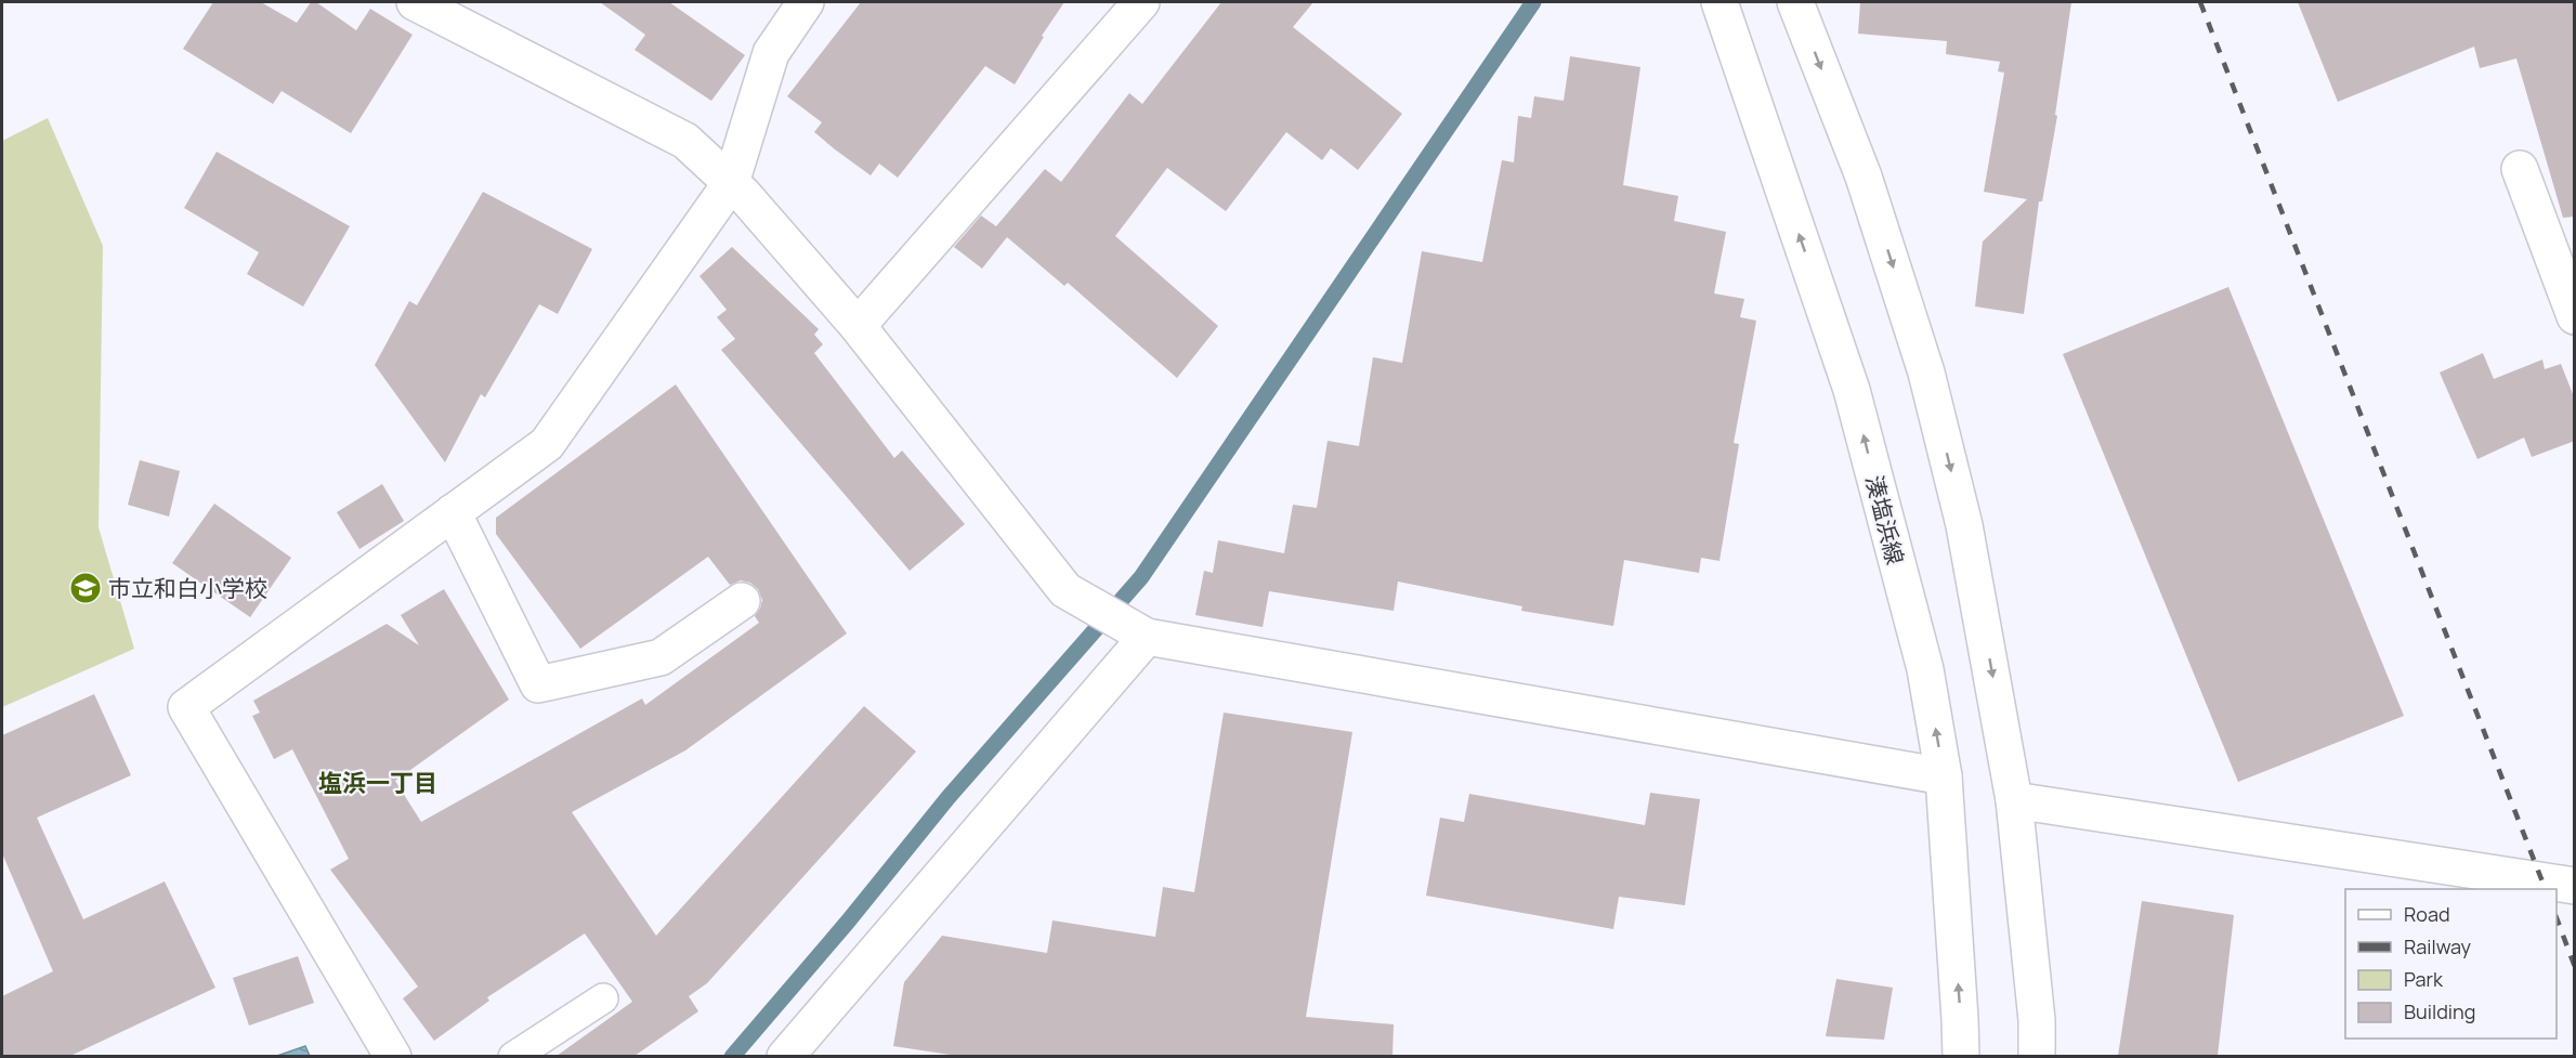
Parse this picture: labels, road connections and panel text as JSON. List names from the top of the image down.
{
  "streets": {
    "street": ["湊塩浜線"]
  },
  "districts": ["塩浜一丁目"],
  "places": {
    "school or university": ["市立和白小学校"]
  },
  "legend": [
    "Road",
    "Railway",
    "Park",
    "Building"
  ]
}
